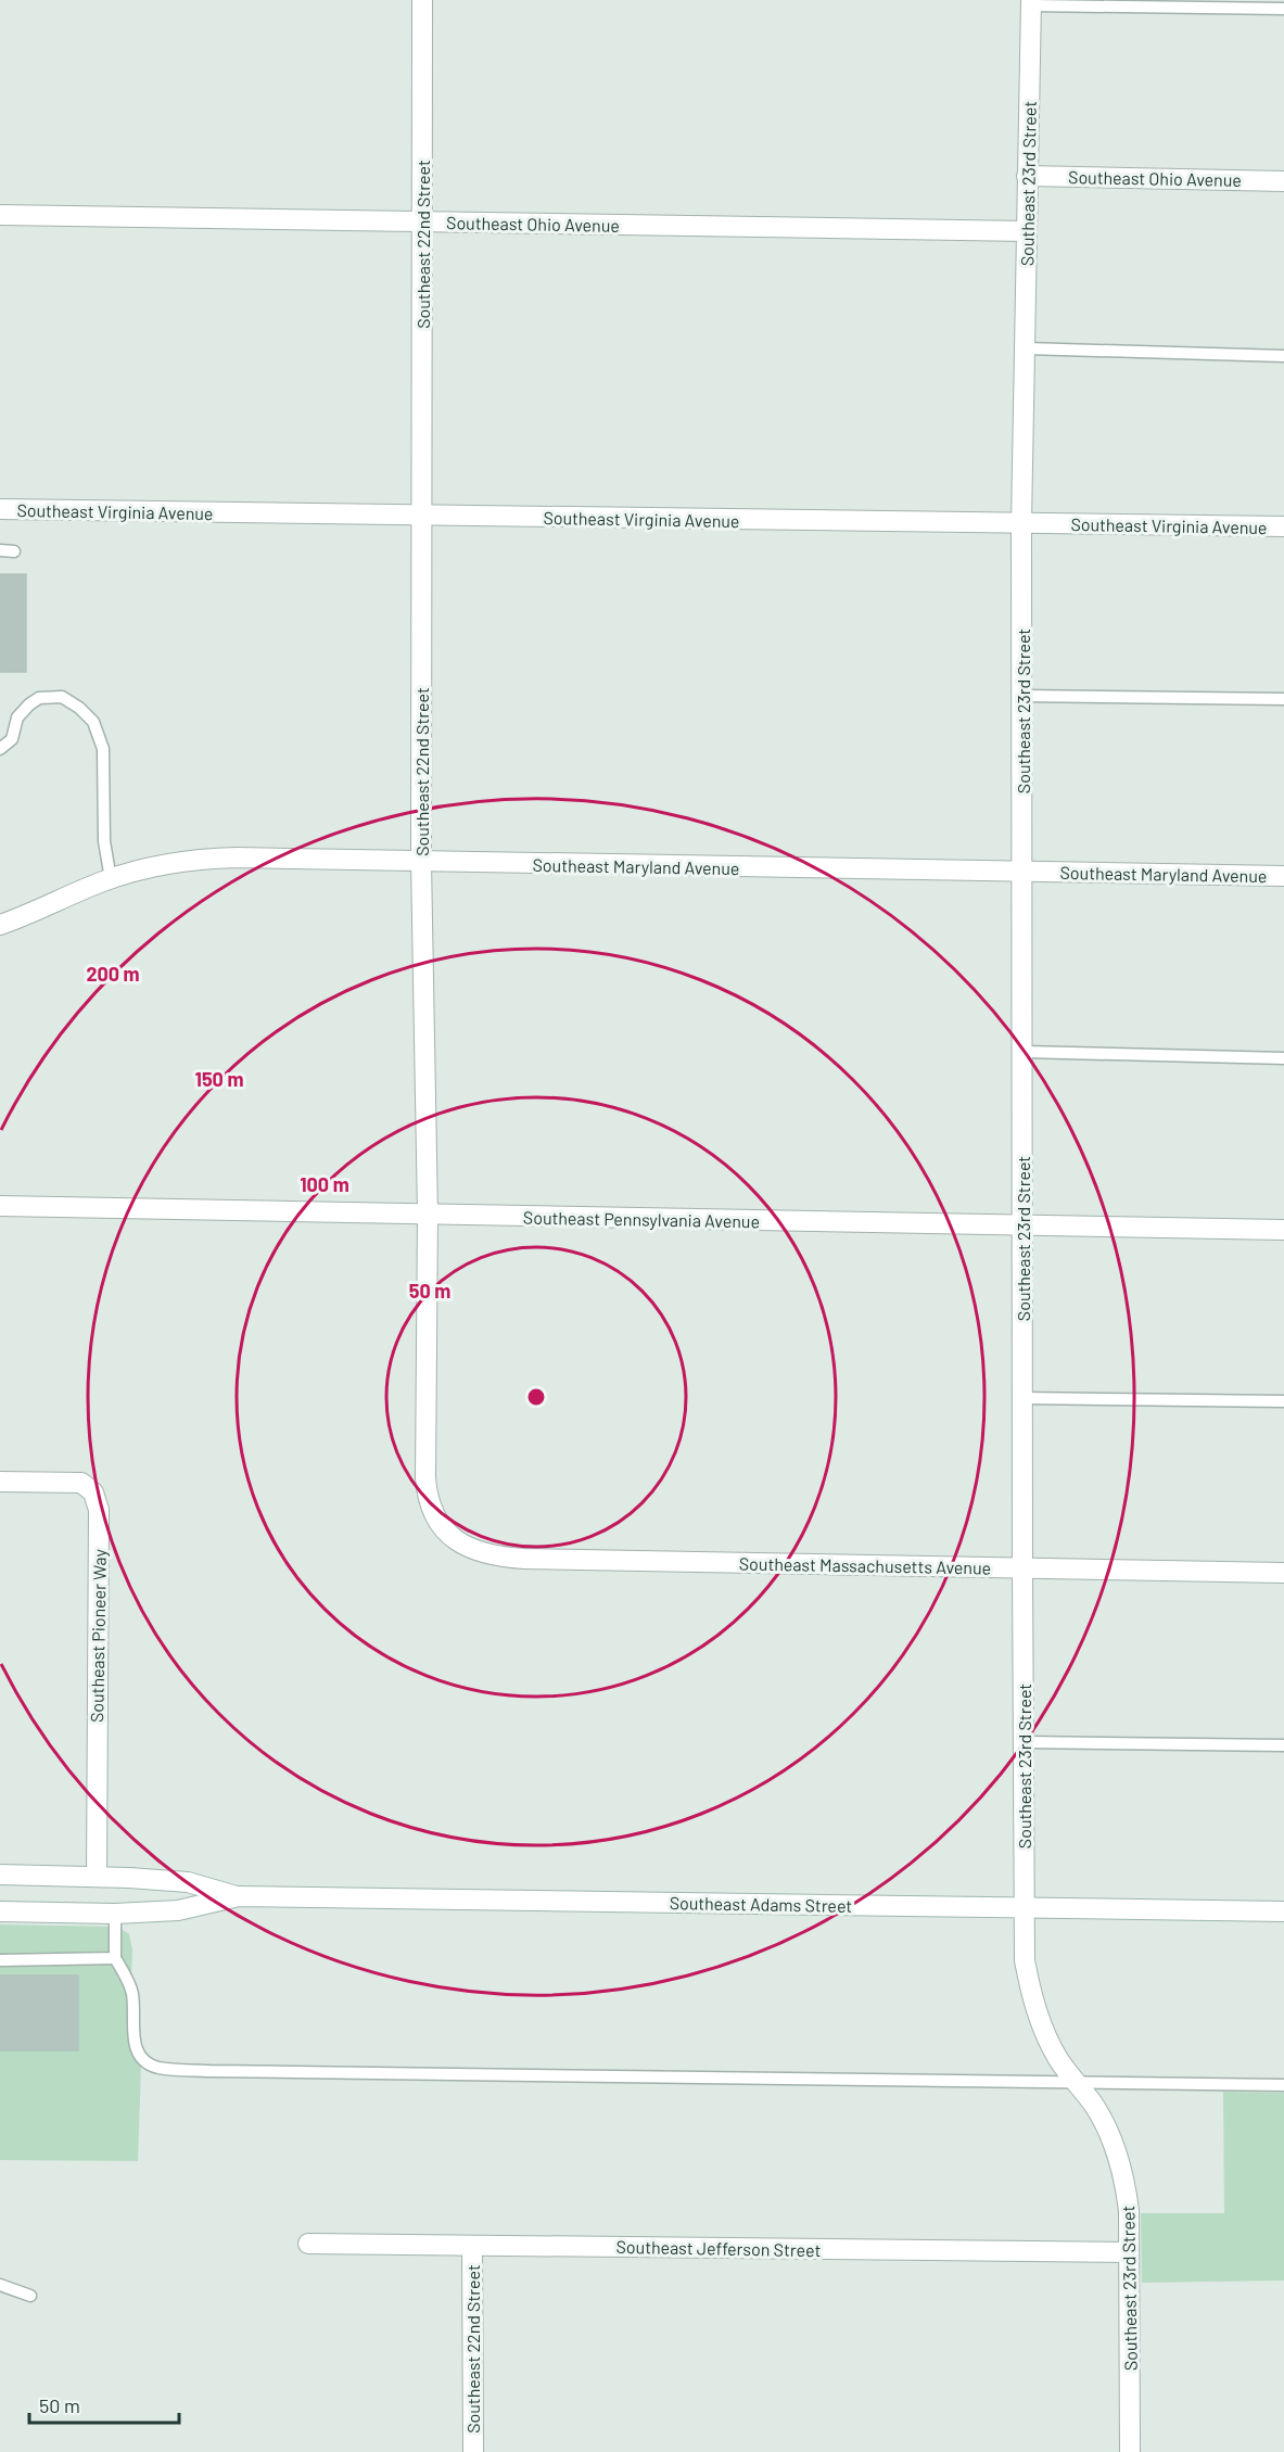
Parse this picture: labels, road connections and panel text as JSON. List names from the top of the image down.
{
  "streets": {
    "street": [
      "Southeast Ohio Avenue",
      "Southeast 23rd Street",
      "Southeast 22nd Street",
      "Southeast Virginia Avenue",
      "Southeast Maryland Avenue",
      "Southeast Pennsylvania Avenue",
      "Southeast Massachusetts Avenue",
      "Southeast Pioneer Way",
      "Southeast Adams Street",
      "Southeast Jefferson Street"
    ]
  },
  "crossings": [
    ["Southeast Ohio Avenue", "Southeast 23rd Street"],
    ["Southeast Ohio Avenue", "Southeast 22nd Street"],
    ["Southeast 23rd Street", "Southeast Virginia Avenue"],
    ["Southeast 23rd Street", "Southeast Maryland Avenue"],
    ["Southeast 23rd Street", "Southeast Pennsylvania Avenue"],
    ["Southeast 23rd Street", "Southeast Massachusetts Avenue"],
    ["Southeast 23rd Street", "Southeast Adams Street"],
    ["Southeast 23rd Street", "Southeast Jefferson Street"],
    ["Southeast 22nd Street", "Southeast Virginia Avenue"],
    ["Southeast 22nd Street", "Southeast Maryland Avenue"],
    ["Southeast 22nd Street", "Southeast Pennsylvania Avenue"],
    ["Southeast 22nd Street", "Southeast Massachusetts Avenue"],
    ["Southeast 22nd Street", "Southeast Jefferson Street"],
    ["Southeast Pioneer Way", "Southeast Adams Street"]
  ],
  "scale_bar": "50 m",
  "rings": [
    "200 m",
    "150 m",
    "100 m",
    "50 m"
  ]
}
